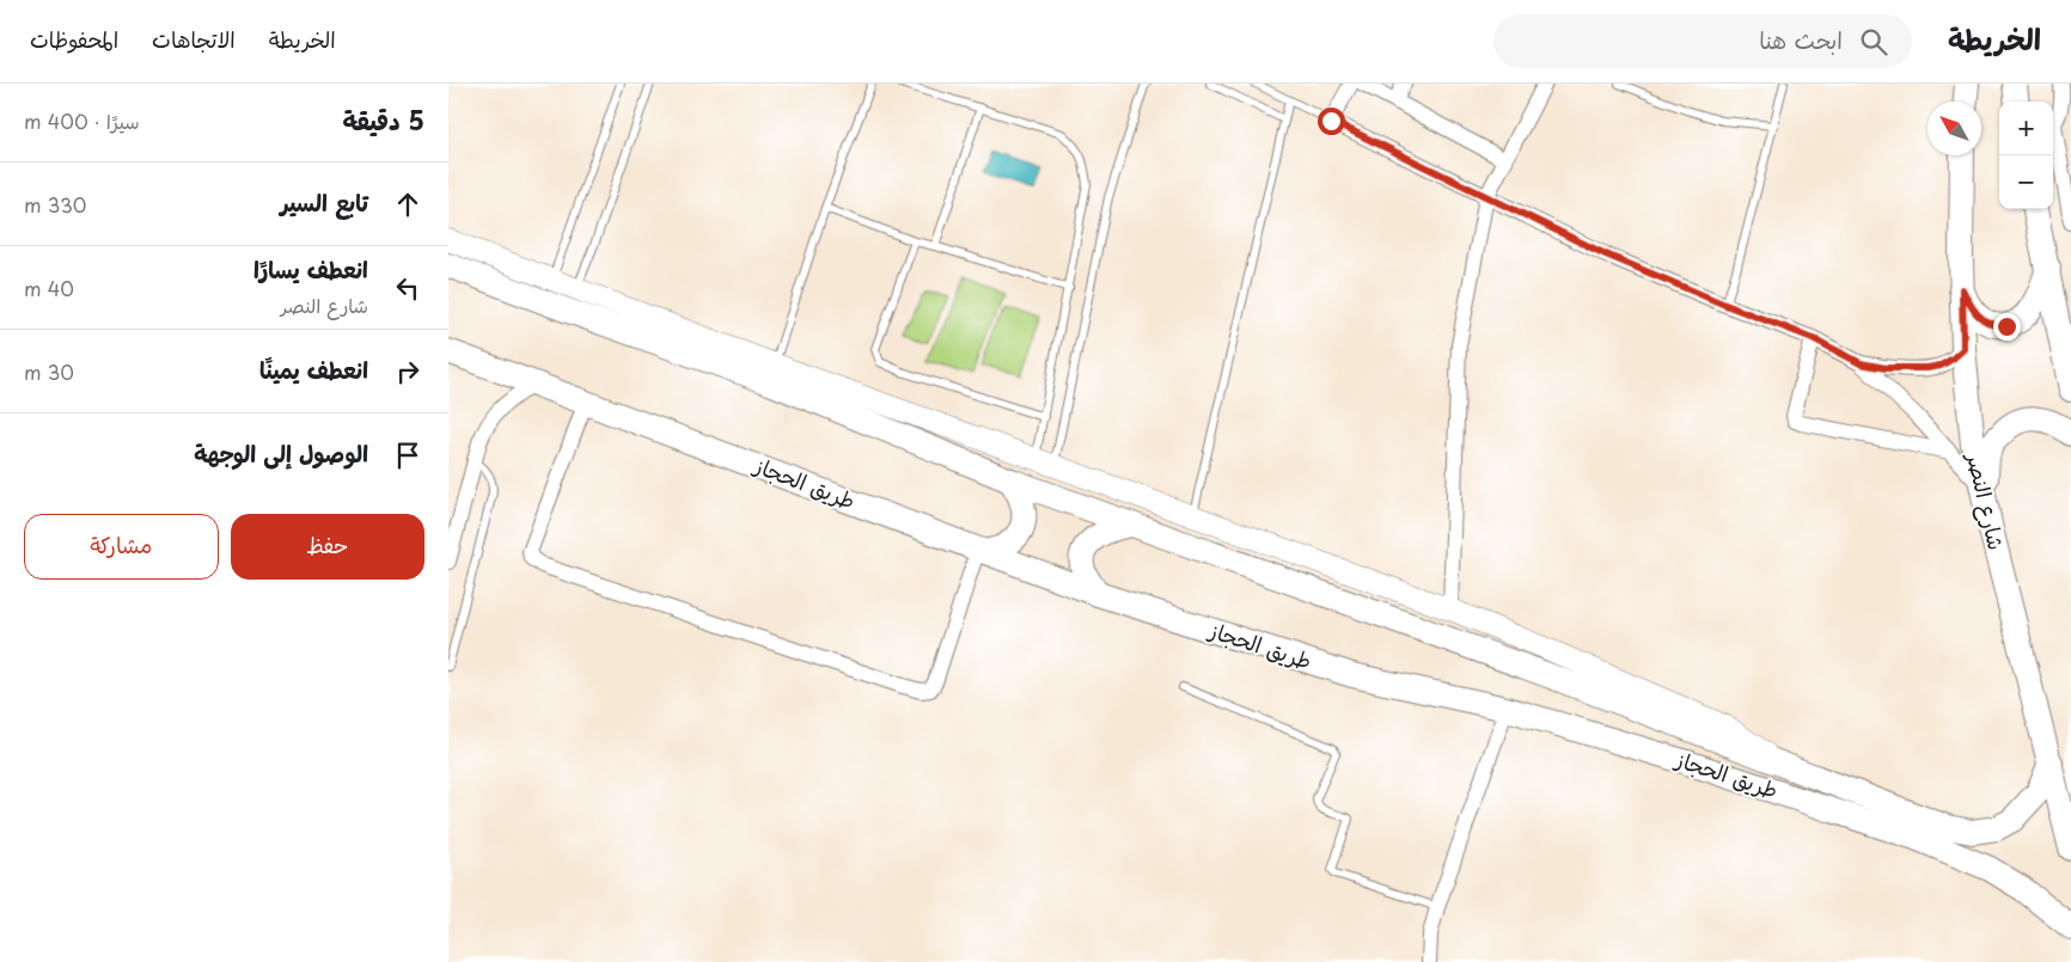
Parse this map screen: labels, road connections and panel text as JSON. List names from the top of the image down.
{
  "streets": {
    "main road": ["طريق الحجاز", "شارع النصر"]
  },
  "north": "top left",
  "page": {
    "header": "الخريطة",
    "search": "ابحث هنا",
    "nav": ["الخريطة", "الاتجاهات", "المحفوظات"],
    "heading": ["5 دقيقة", "سيرًا · 400 m"],
    "map_buttons": ["+", "−"],
    "list": [
      ["تابع السير", "330 m"],
      ["انعطف يسارًا", "شارع النصر", "40 m"],
      ["انعطف يمينًا", "30 m"],
      "الوصول إلى الوجهة"
    ],
    "buttons": ["حفظ", "مشاركة"]
  }
}
